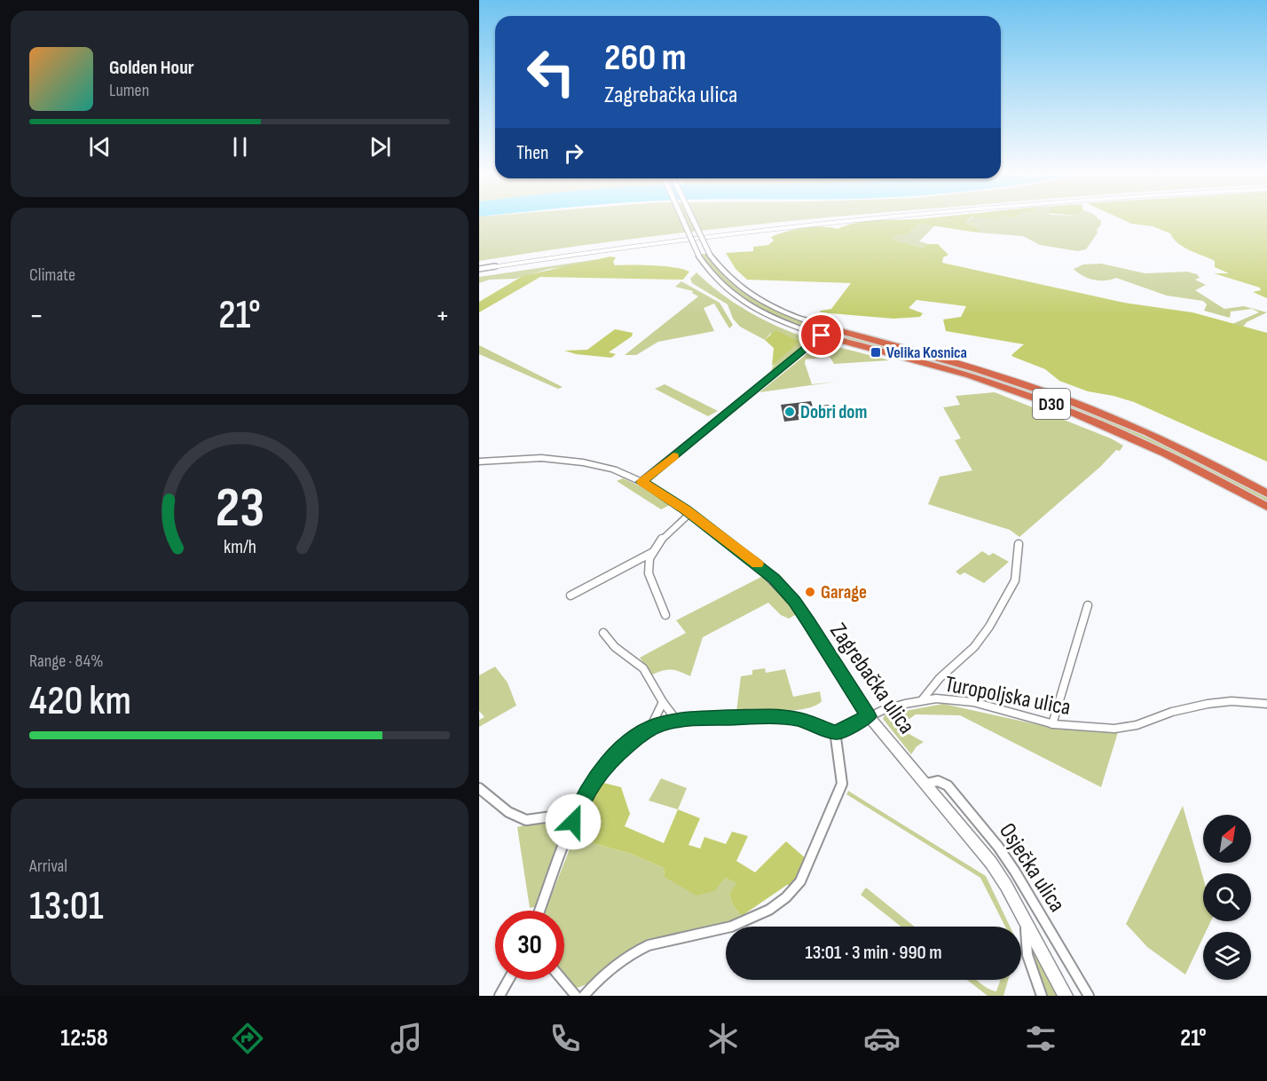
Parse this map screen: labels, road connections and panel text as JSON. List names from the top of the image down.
{
  "streets": {
    "highway": ["D30"],
    "main road": ["Zagrebačka ulica"],
    "street": ["Turopoljska ulica", "Osječka ulica"]
  },
  "crossings": [
    ["Zagrebačka ulica", "Turopoljska ulica"],
    ["Zagrebačka ulica", "Osječka ulica"]
  ],
  "places": {
    "transit": ["Velika Kosnica"],
    "other": ["Dobri dom", "Garage"]
  },
  "north": "top right",
  "page": {
    "turn": ["260 m", "Zagrebačka ulica"],
    "song": ["Golden Hour", "Lumen"],
    "then": "Then",
    "tile": [
      "Climate",
      ["Range · 84%", "420 km"],
      ["Arrival", "13:01"]
    ],
    "heat": ["−", "21°", "+"],
    "limit": "30",
    "trip": "13:01 · 3 min · 990 m",
    "tabs": ["12:58", "21°"],
    "gauge": ["23", "km/h"]
  }
}
